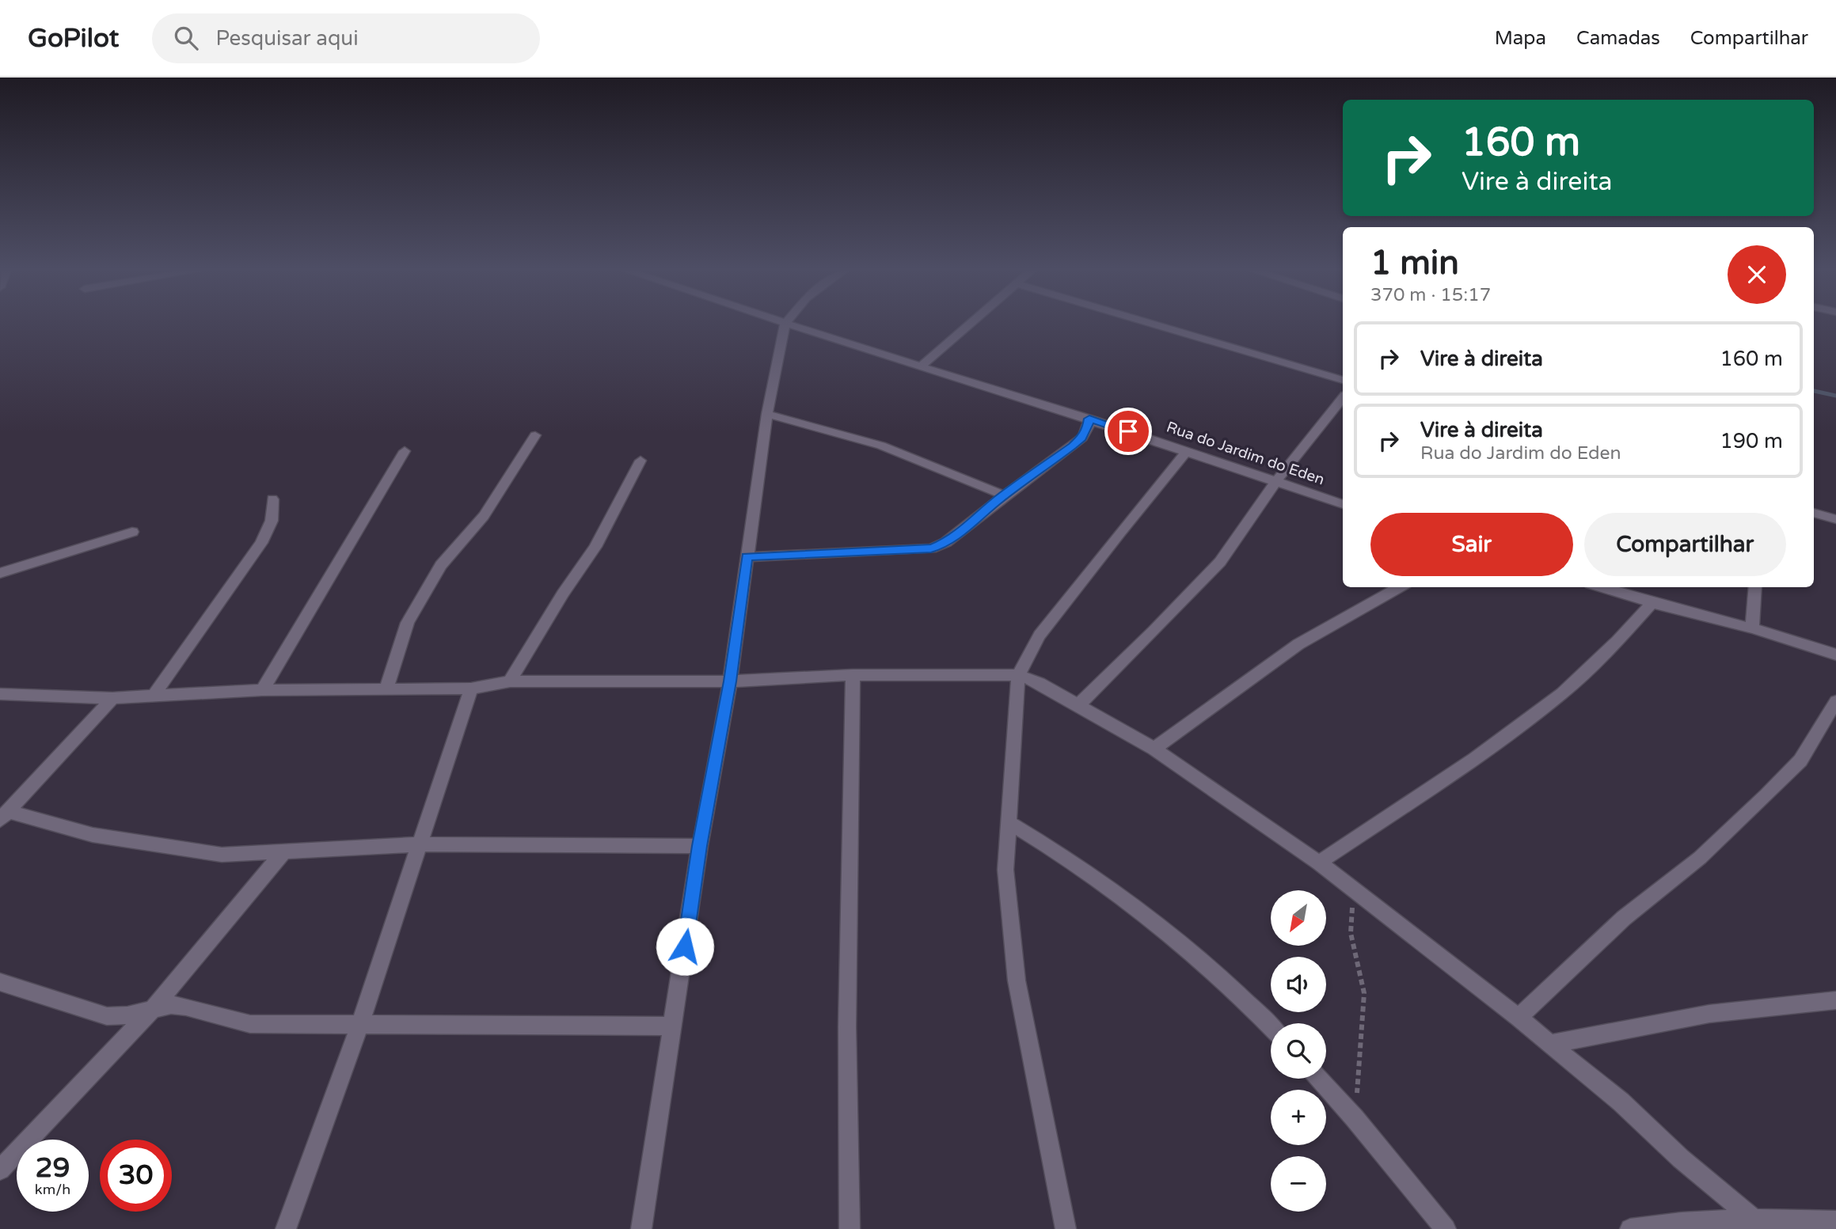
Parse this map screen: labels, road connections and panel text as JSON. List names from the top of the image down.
{
  "streets": {
    "street": ["Rua do Jardim do Eden"]
  },
  "north": "bottom left",
  "page": {
    "header": "GoPilot",
    "search": "Pesquisar aqui",
    "nav": ["Mapa", "Camadas", "Compartilhar"],
    "turn": ["160 m", "Vire à direita"],
    "heading": ["1 min", "370 m · 15:17"],
    "list": [
      {
        "name": "Vire à direita",
        "value": "160 m"
      },
      {
        "name": "Vire à direita",
        "note": "Rua do Jardim do Eden",
        "value": "190 m"
      }
    ],
    "buttons": ["Sair", "Compartilhar"],
    "map_buttons": ["+", "−"],
    "speed": "29 km/h",
    "limit": "30"
  }
}
